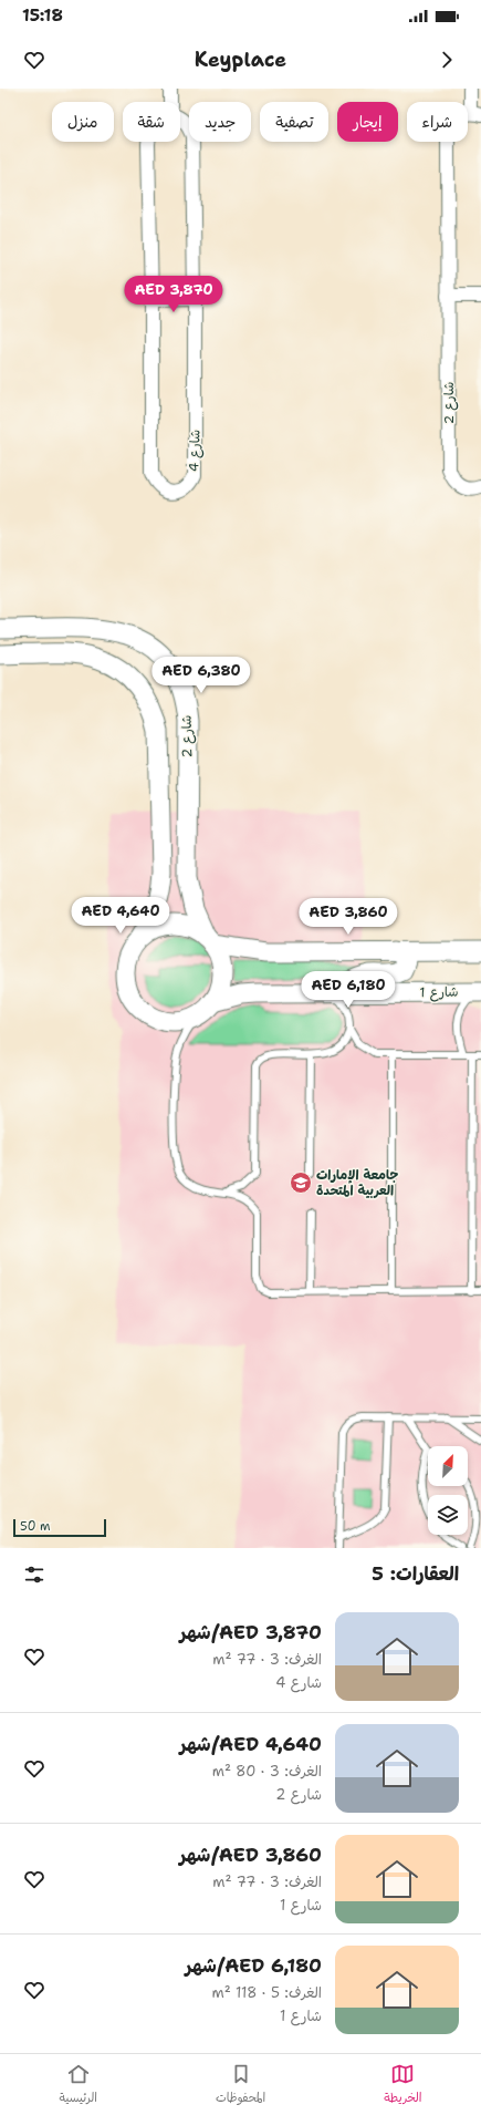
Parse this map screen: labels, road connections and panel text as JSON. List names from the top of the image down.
{
  "streets": {
    "street": ["شارع 2", "شارع 4", "شارع 1"]
  },
  "crossings": [
    ["شارع 2", "شارع 1"]
  ],
  "places": {
    "school or university": ["جامعة الإمارات العربية المتحدة"]
  },
  "scale_bar": "50 m",
  "north": "top right",
  "page": {
    "status": "15:18",
    "header": "Keyplace",
    "chip": [
      "شراء",
      "إيجار",
      "تصفية",
      "جديد",
      "شقة",
      "منزل"
    ],
    "price": [
      "AED 3,870",
      "AED 6,380",
      "AED 4,640",
      "AED 3,860",
      "AED 6,180"
    ],
    "scale": "50 m",
    "heading": "العقارات: 5",
    "list": [
      {
        "name": "AED 3,870/شهر",
        "note": "الغرف: 3 · 77 m² · شارع 4"
      },
      {
        "name": "AED 4,640/شهر",
        "note": "الغرف: 3 · 80 m² · شارع 2"
      },
      {
        "name": "AED 3,860/شهر",
        "note": "الغرف: 3 · 77 m² · شارع 1"
      },
      {
        "name": "AED 6,180/شهر",
        "note": "الغرف: 5 · 118 m² · شارع 1"
      }
    ],
    "tabs": ["الخريطة", "المحفوظات", "الرئيسية"]
  }
}
